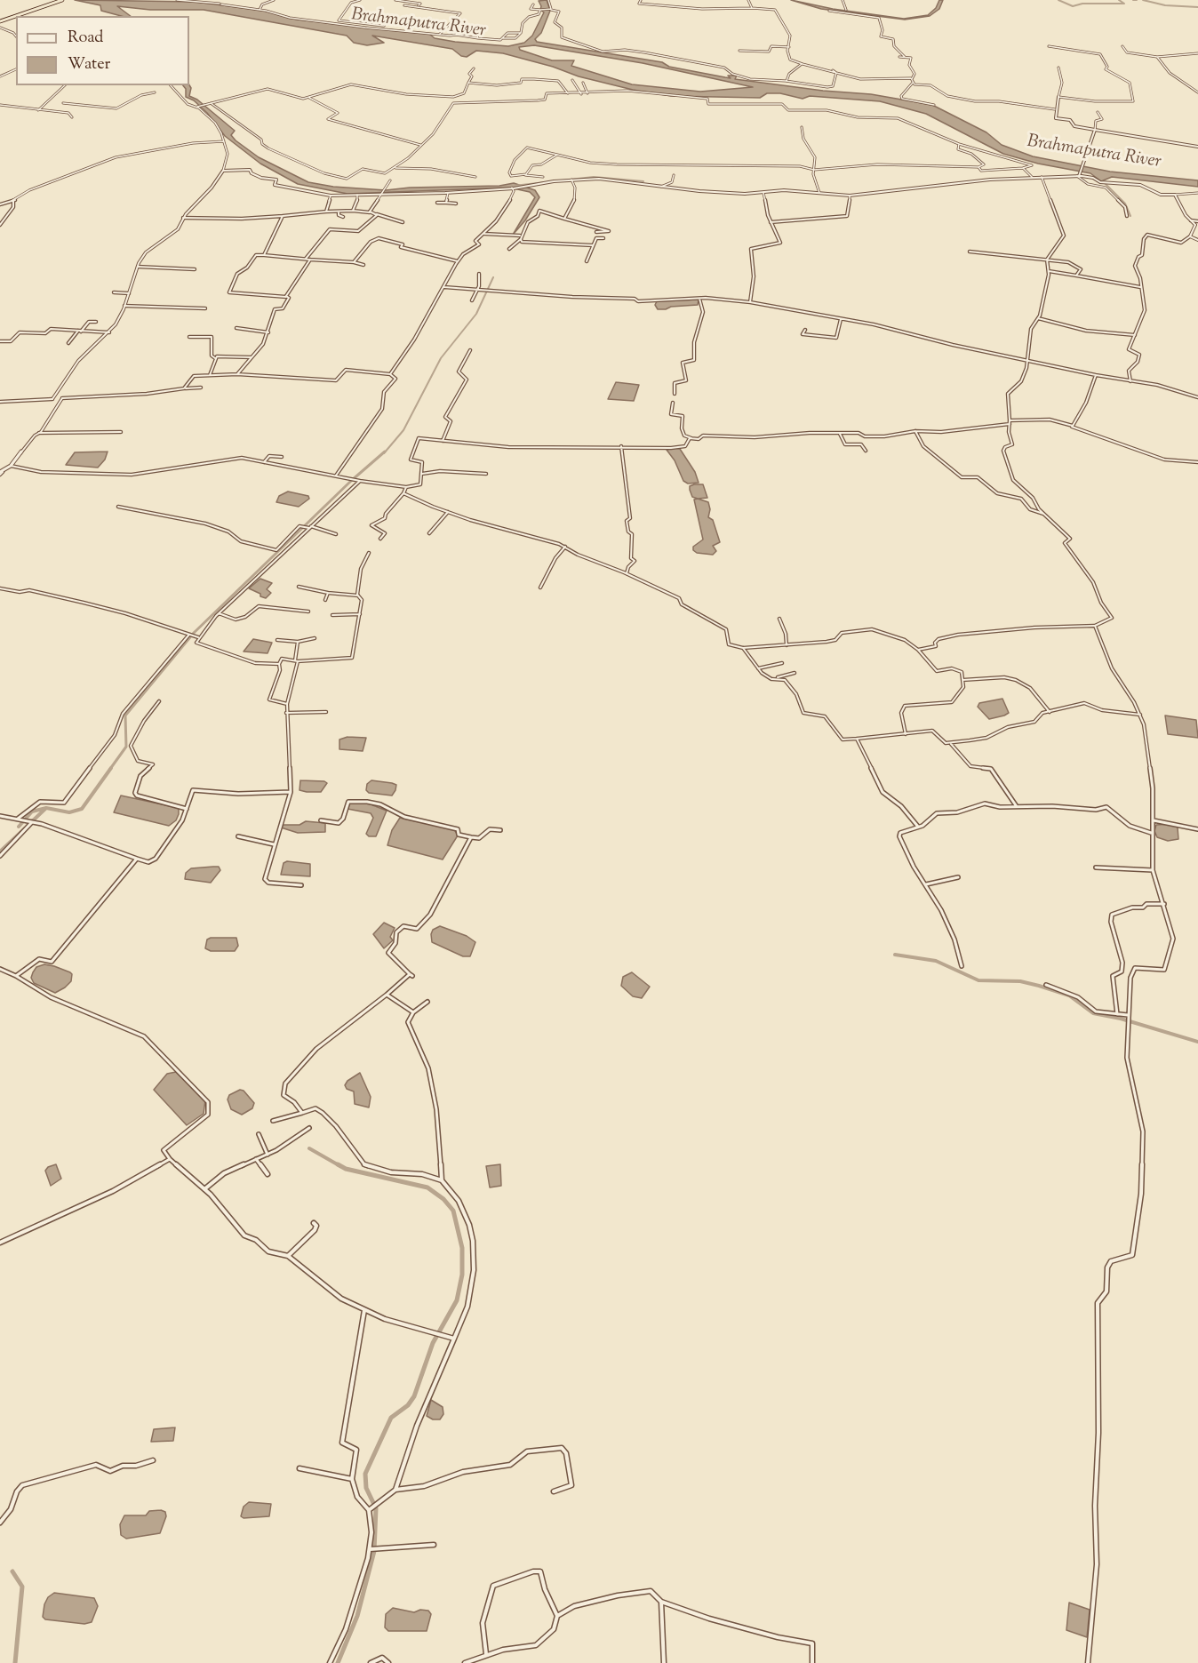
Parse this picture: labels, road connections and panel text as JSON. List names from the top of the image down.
{
  "water": ["Brahmaputra River"],
  "legend": ["Road", "Water"]
}
